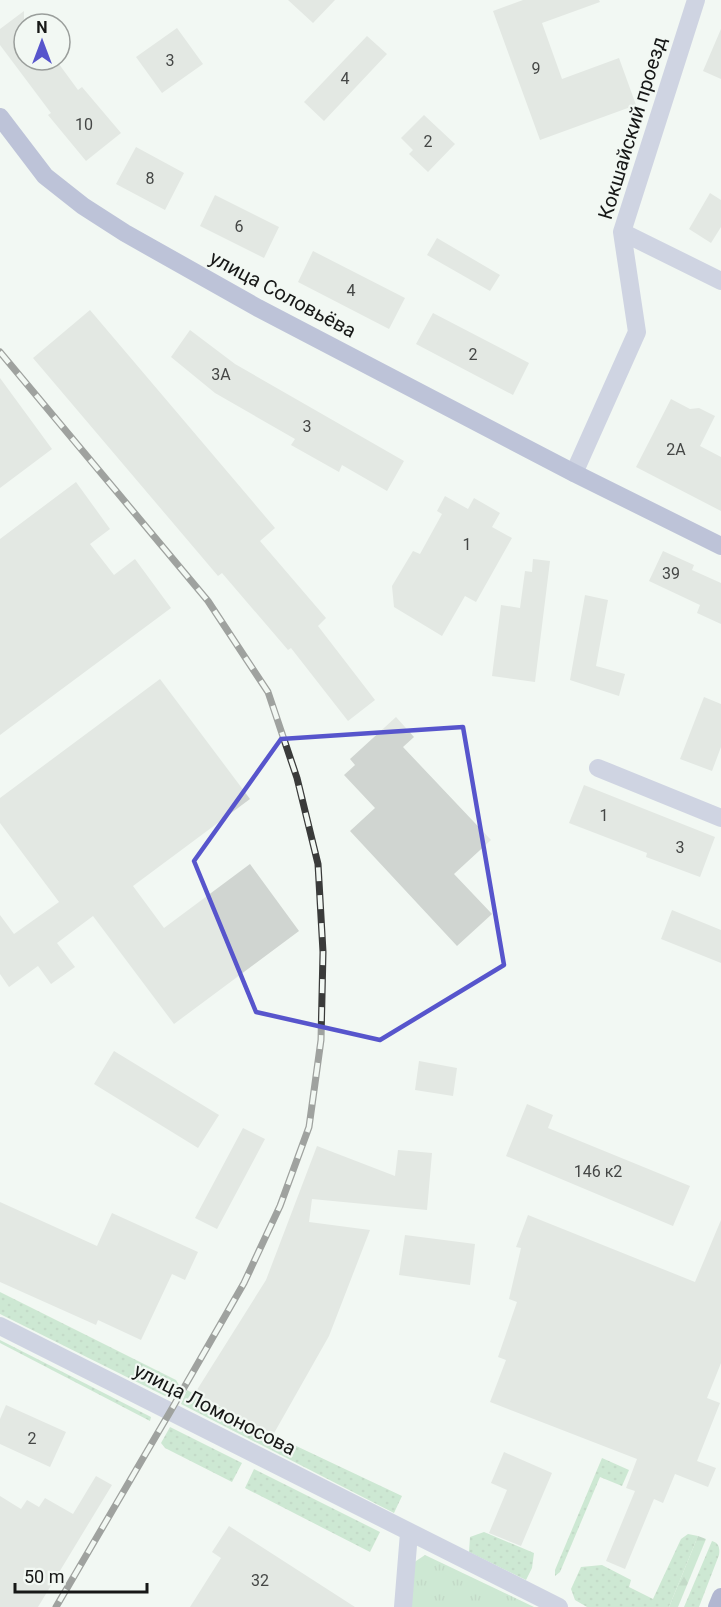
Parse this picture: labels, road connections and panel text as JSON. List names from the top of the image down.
{
  "streets": {
    "street": ["Кокшайский проезд", "улица Соловьёва", "улица Ломоносова"]
  },
  "crossings": [
    ["Кокшайский проезд", "улица Соловьёва"]
  ],
  "house_numbers": [
    "3",
    "9",
    "4",
    "10",
    "2",
    "8",
    "6",
    "4",
    "2",
    "3А",
    "3",
    "2А",
    "1",
    "39",
    "1",
    "3",
    "146 к2",
    "2",
    "32"
  ],
  "scale_bar": "50 m",
  "north": "top"
}
